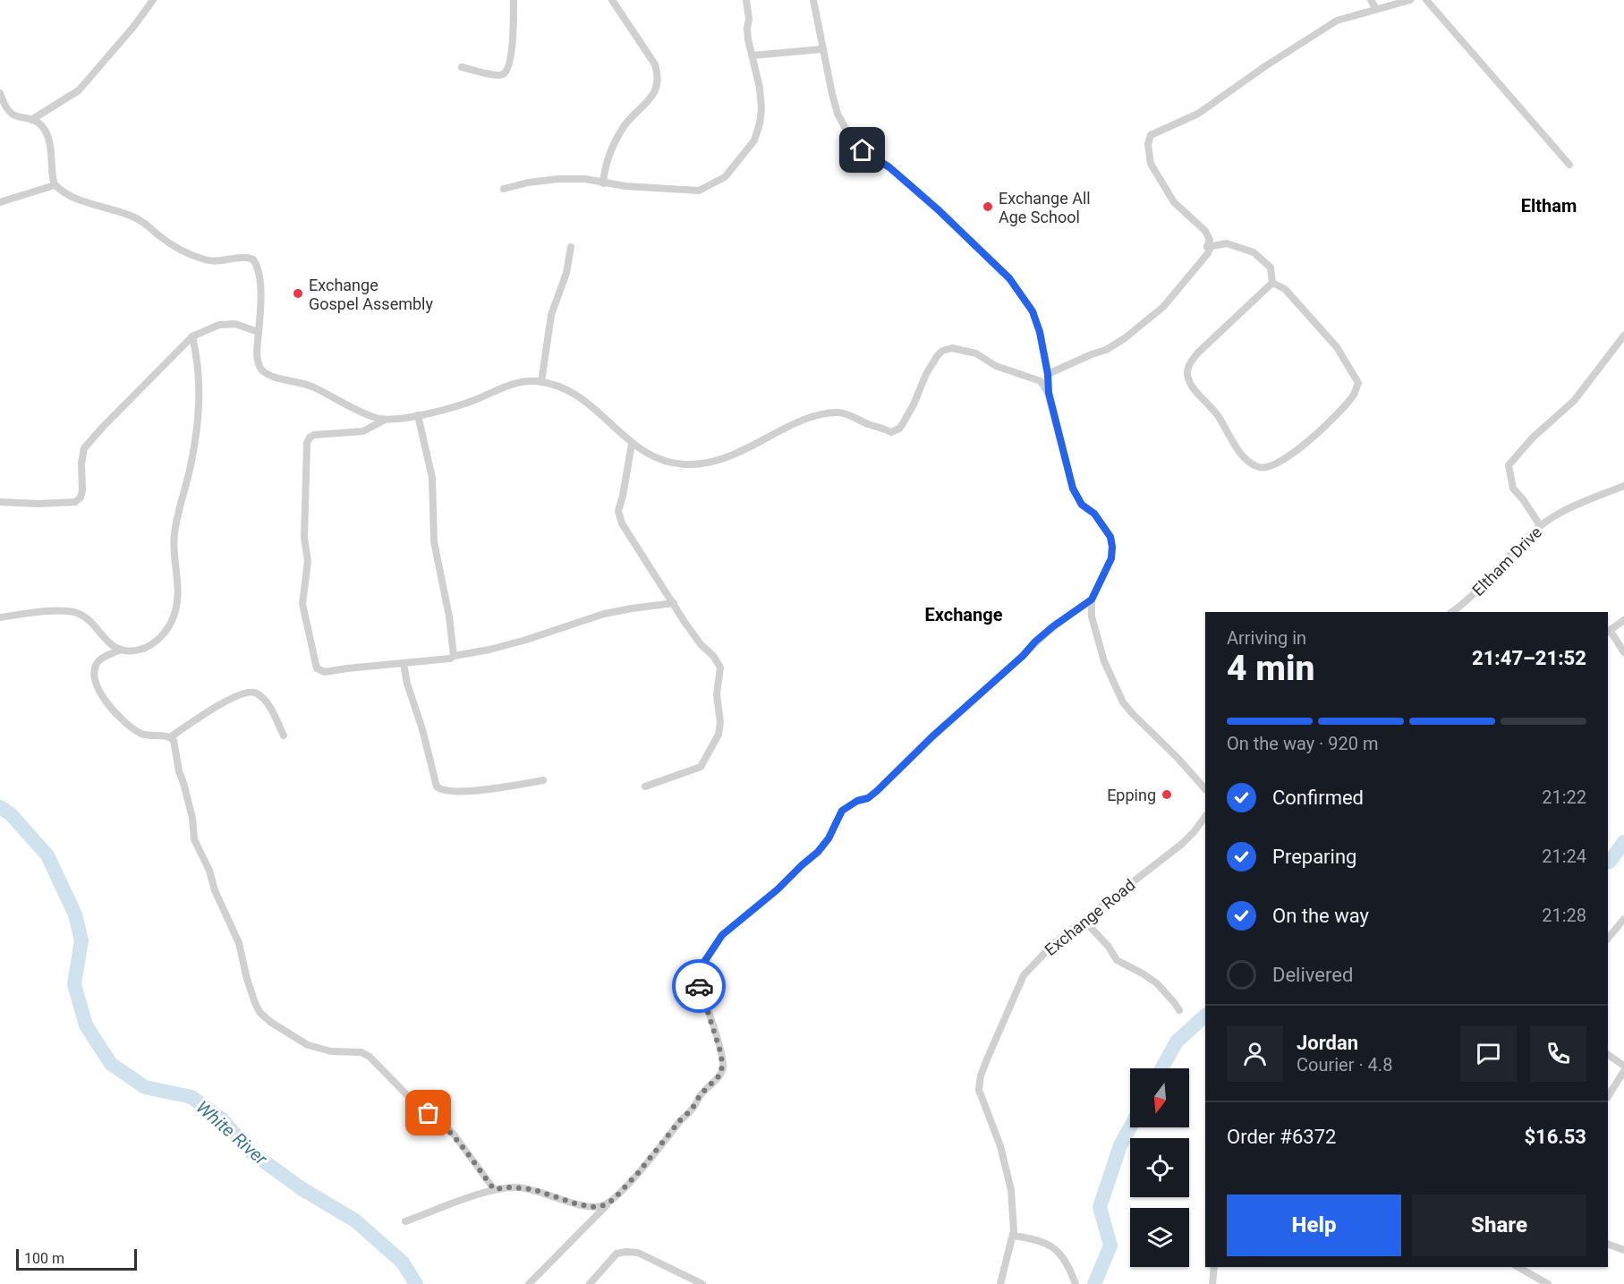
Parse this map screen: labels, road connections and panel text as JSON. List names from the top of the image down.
{
  "streets": {
    "street": ["Eltham Drive", "Exchange Road"]
  },
  "districts": ["Eltham", "Exchange"],
  "water": ["White River"],
  "places": ["Exchange All Age School", "Exchange Gospel Assembly", "Epping"],
  "scale_bar": "100 m",
  "north": "bottom",
  "page": {
    "heading": ["4 min", "Arriving in", "21:47–21:52"],
    "panel": [
      "Jordan",
      "Courier · 4.8",
      "Order #6372",
      "$16.53"
    ],
    "bar": "On the way · 920 m",
    "list": [
      ["Confirmed", "21:22"],
      ["Preparing", "21:24"],
      ["On the way", "21:28"],
      "Delivered"
    ],
    "buttons": ["Help", "Share"],
    "scale": "100 m"
  }
}
